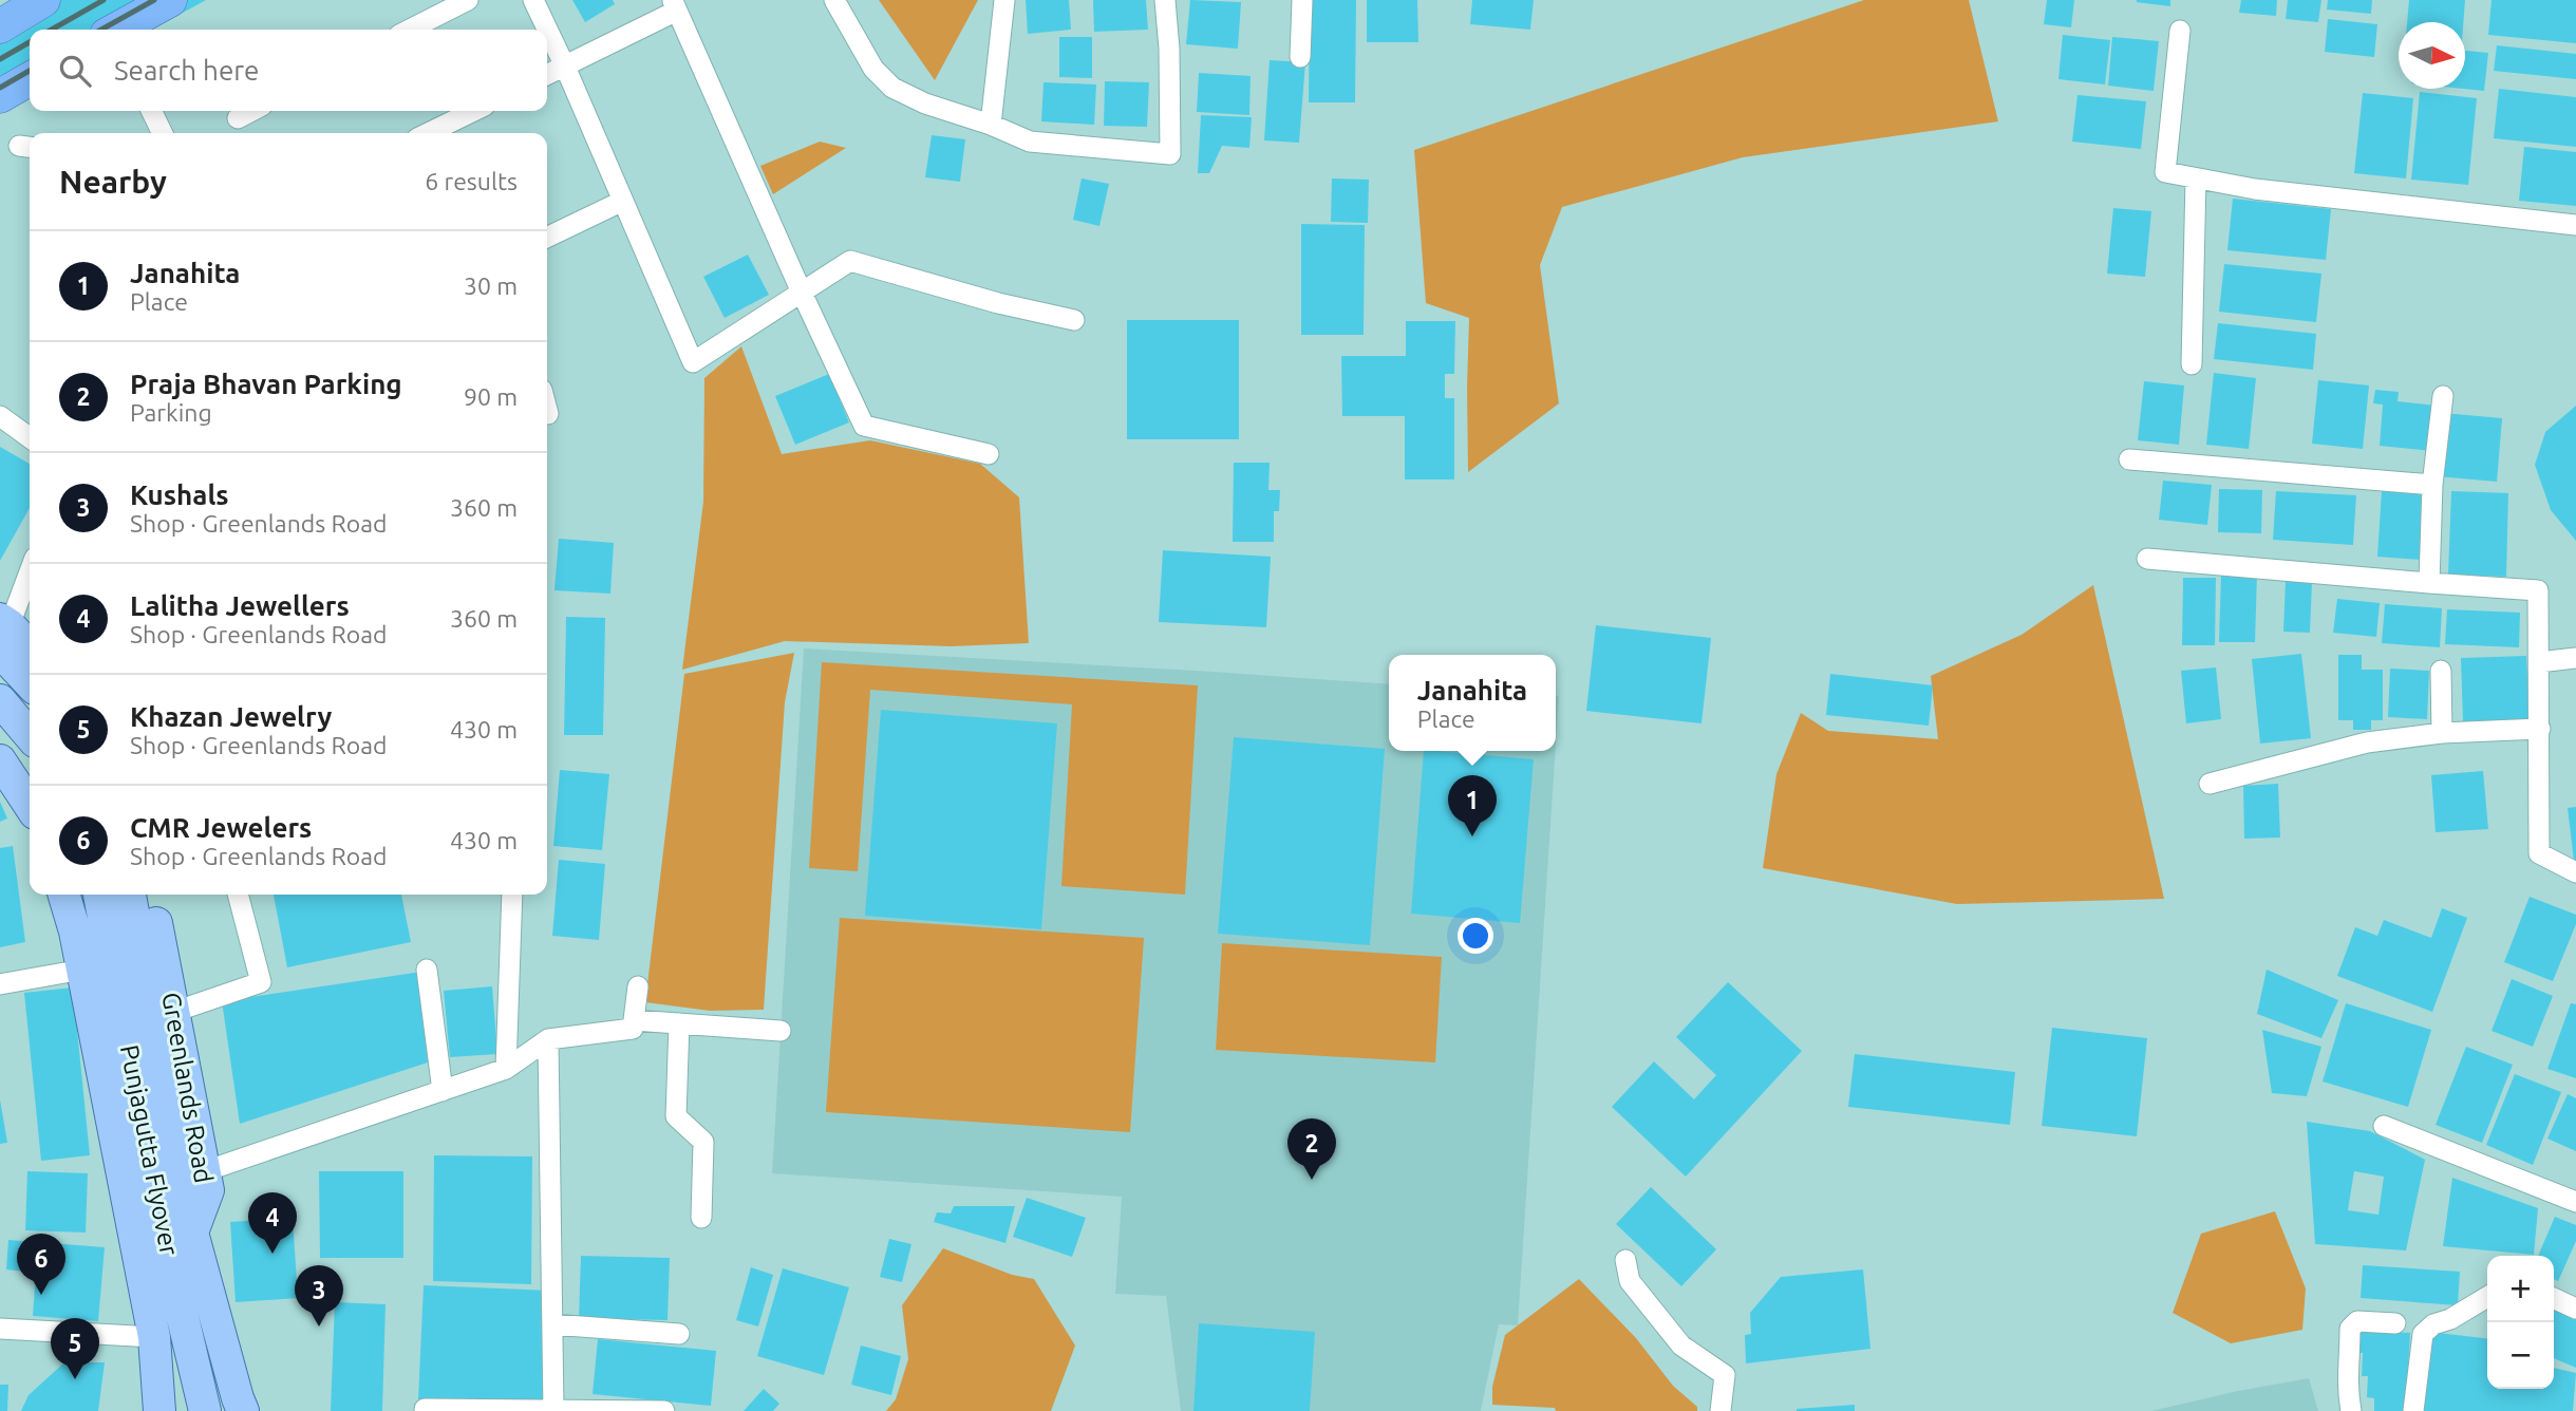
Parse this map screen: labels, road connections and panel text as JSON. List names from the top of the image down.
{
  "streets": {
    "main road": ["Greenlands Road", "Punjagutta Flyover"]
  },
  "crossings": [
    ["Greenlands Road", "Punjagutta Flyover"]
  ],
  "north": "right",
  "page": {
    "search": "Search here",
    "heading": ["Nearby", "6 results"],
    "list": [
      {
        "mark": "1",
        "name": "Janahita",
        "note": "Place",
        "value": "30 m"
      },
      {
        "mark": "2",
        "name": "Praja Bhavan Parking",
        "note": "Parking",
        "value": "90 m"
      },
      {
        "mark": "3",
        "name": "Kushals",
        "note": "Shop · Greenlands Road",
        "value": "360 m"
      },
      {
        "mark": "4",
        "name": "Lalitha Jewellers",
        "note": "Shop · Greenlands Road",
        "value": "360 m"
      },
      {
        "mark": "5",
        "name": "Khazan Jewelry",
        "note": "Shop · Greenlands Road",
        "value": "430 m"
      },
      {
        "mark": "6",
        "name": "CMR Jewelers",
        "note": "Shop · Greenlands Road",
        "value": "430 m"
      }
    ],
    "popup": ["Janahita", "Place"],
    "pins": [
      "1",
      "2",
      "4",
      "6",
      "3",
      "5"
    ],
    "map_buttons": ["+", "−"]
  }
}
